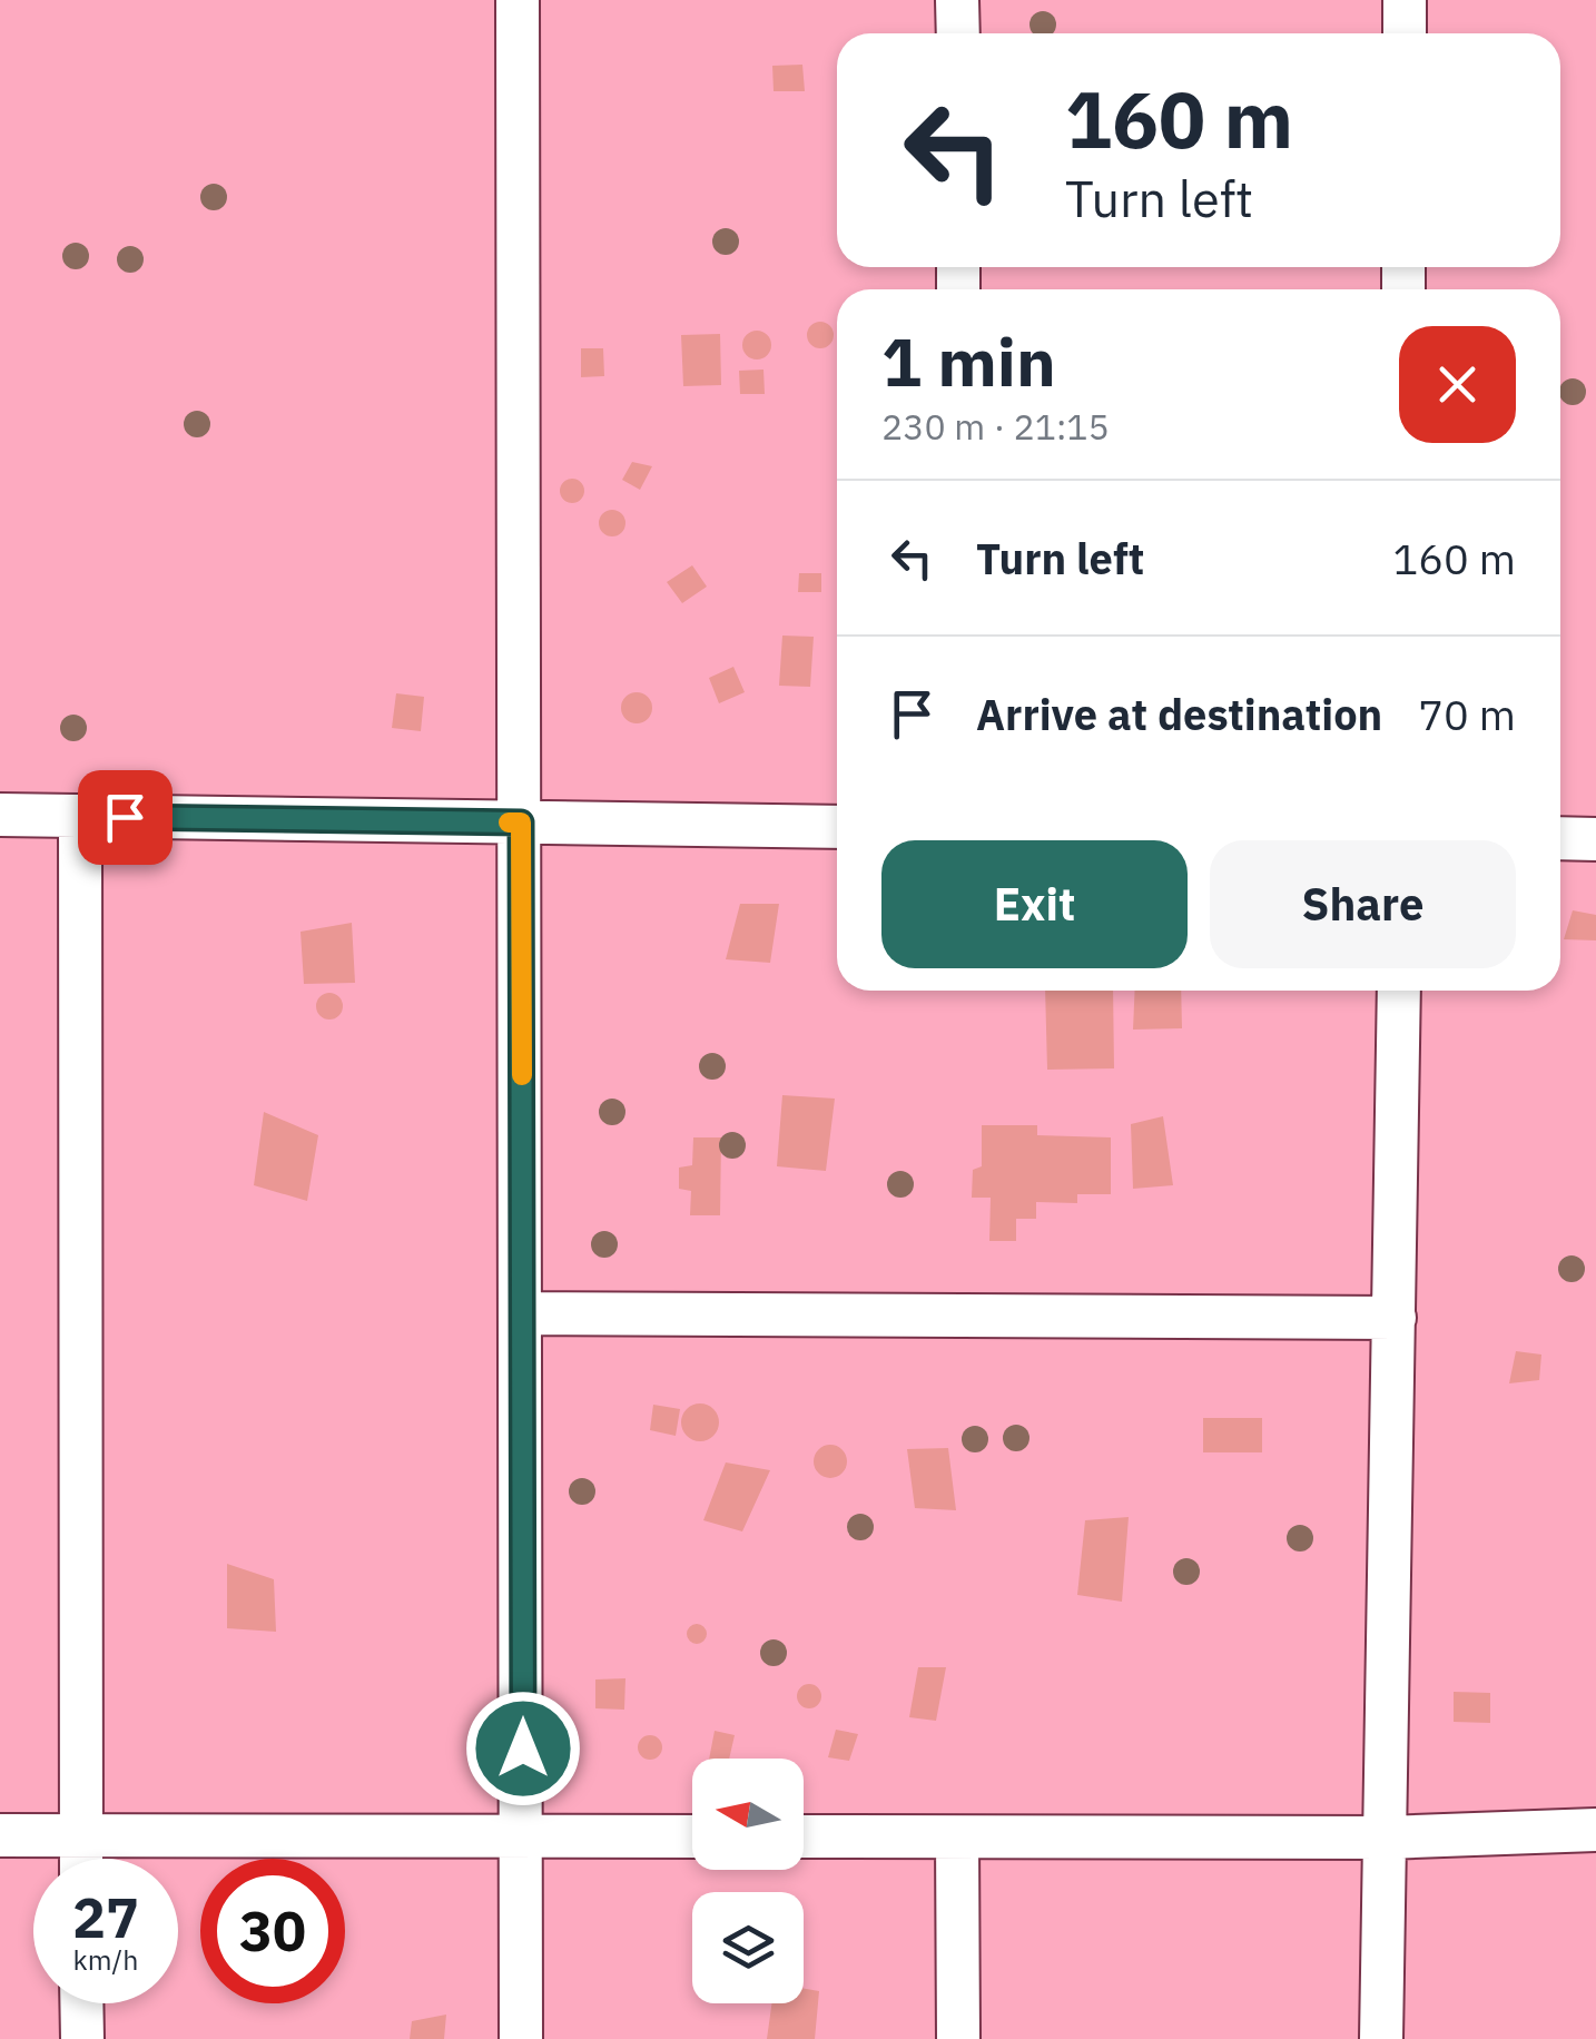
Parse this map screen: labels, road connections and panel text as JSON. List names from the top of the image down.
{
  "north": "left",
  "page": {
    "turn": ["160 m", "Turn left"],
    "heading": ["1 min", "230 m · 21:15"],
    "list": [
      {
        "name": "Turn left",
        "value": "160 m"
      },
      {
        "name": "Arrive at destination",
        "value": "70 m"
      }
    ],
    "buttons": ["Exit", "Share"],
    "speed": "27 km/h",
    "limit": "30"
  }
}
